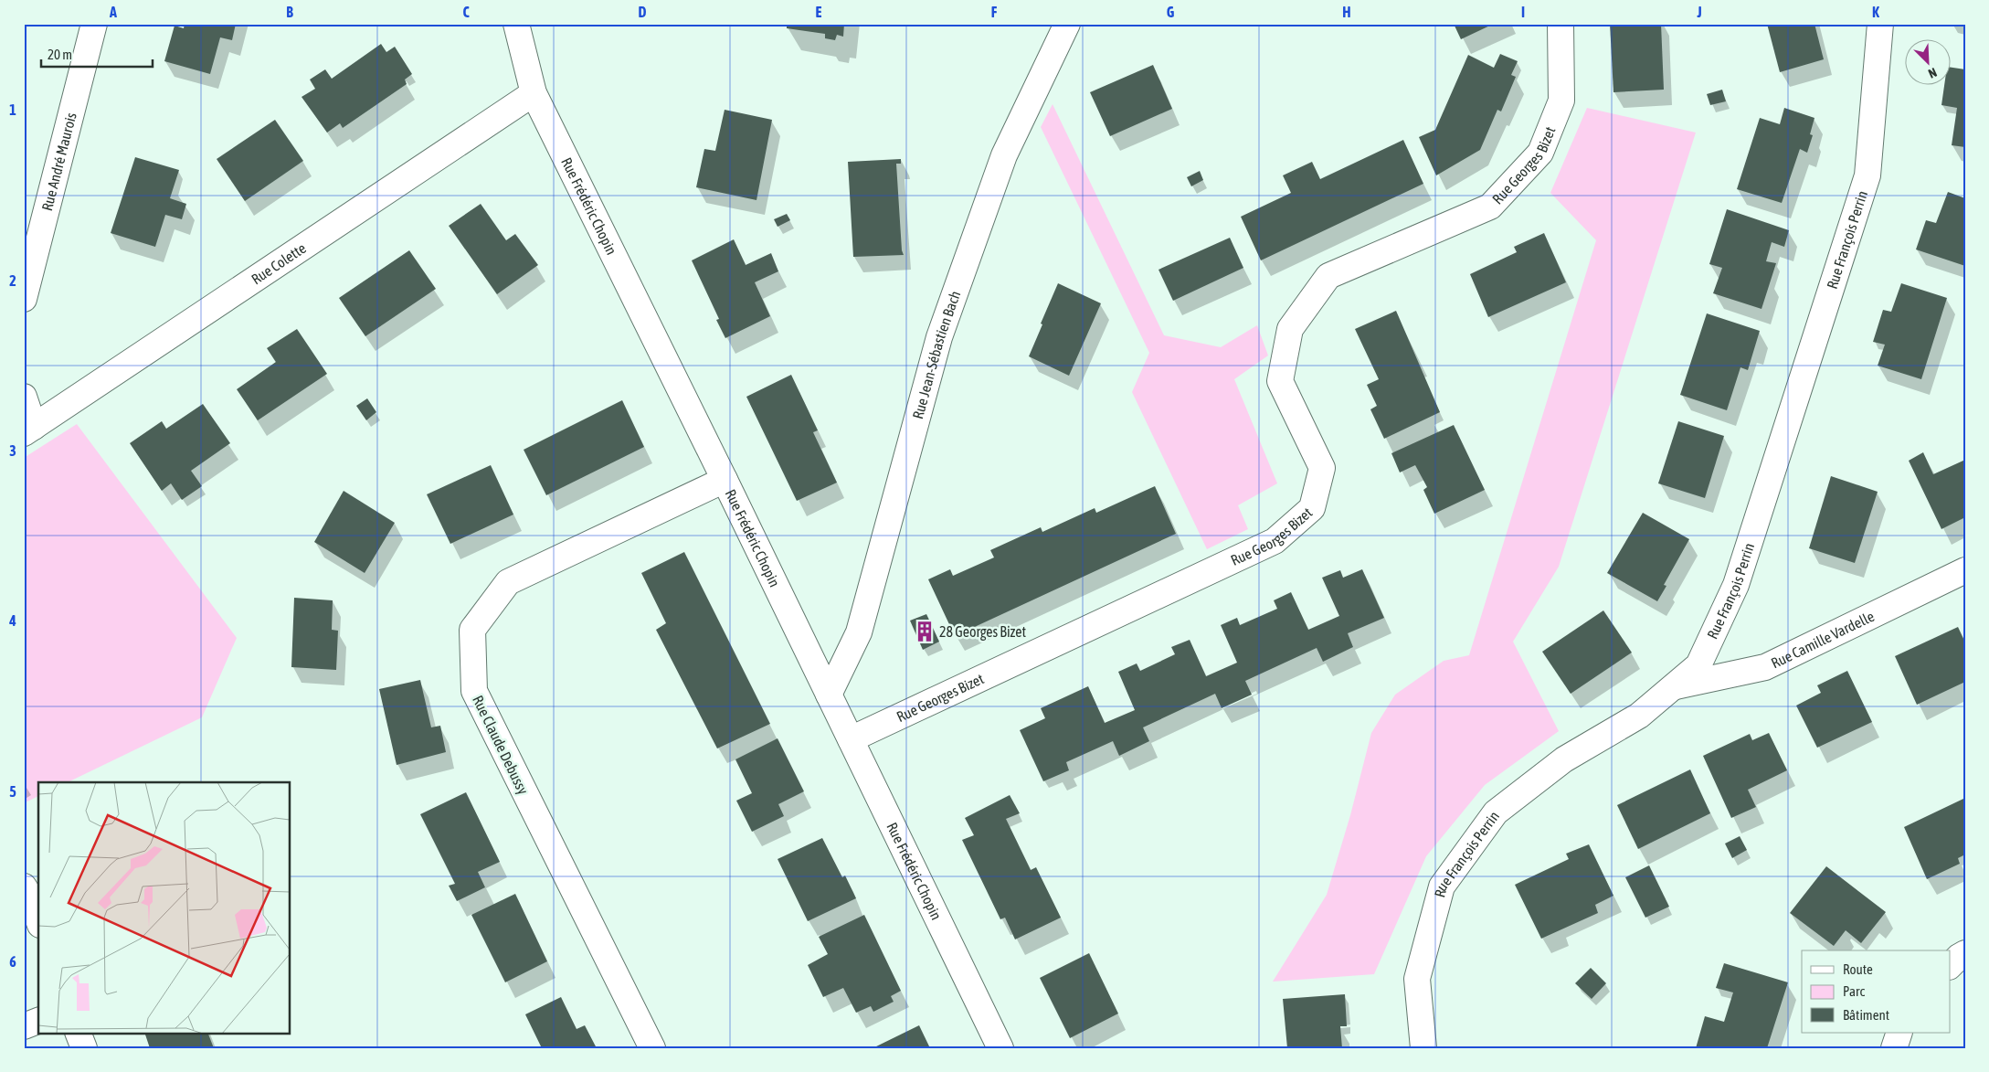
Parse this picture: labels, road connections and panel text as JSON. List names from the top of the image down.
{
  "streets": {
    "street": [
      "Rue André Maurois",
      "Rue Georges Bizet",
      "Rue Frédéric Chopin",
      "Rue François Perrin",
      "Rue Colette",
      "Rue Jean-Sébastien Bach",
      "Rue Camille Vardelle",
      "Rue Claude Debussy"
    ]
  },
  "crossings": [
    ["Rue Georges Bizet", "Rue Frédéric Chopin"],
    ["Rue Frédéric Chopin", "Rue Colette"],
    ["Rue Frédéric Chopin", "Rue Jean-Sébastien Bach"],
    ["Rue Frédéric Chopin", "Rue Claude Debussy"],
    ["Rue François Perrin", "Rue Camille Vardelle"]
  ],
  "places": {
    "building": ["28 Georges Bizet"]
  },
  "legend": ["Route", "Parc", "Bâtiment"],
  "scale_bar": "20 m",
  "north": "bottom right",
  "grid": {
    "columns": [
      "A",
      "B",
      "C",
      "D",
      "E",
      "F",
      "G",
      "H",
      "I",
      "J",
      "K"
    ],
    "rows": [
      "1",
      "2",
      "3",
      "4",
      "5",
      "6"
    ]
  }
}
